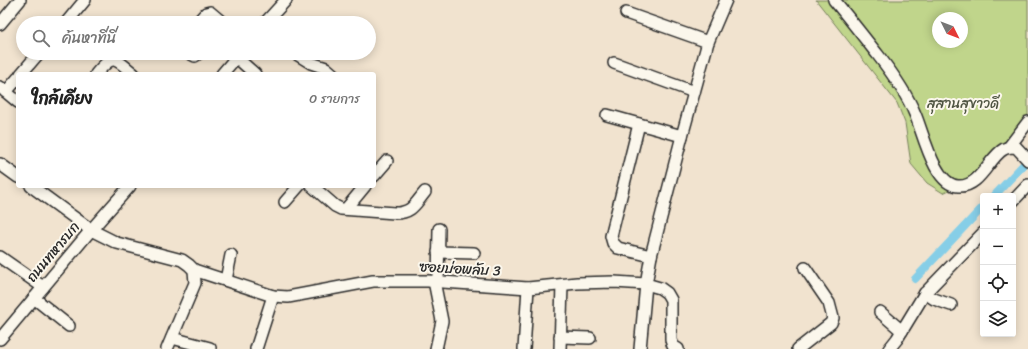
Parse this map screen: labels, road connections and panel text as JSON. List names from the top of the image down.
{
  "streets": {
    "street": ["ถนนทหารบก", "ซอยบ่อพลับ 3"]
  },
  "crossings": [
    ["ถนนทหารบก", "ซอยบ่อพลับ 3"]
  ],
  "parks": ["สุสานสุขาวดี"],
  "north": "bottom right",
  "page": {
    "search": "ค้นหาที่นี่",
    "heading": ["ใกล้เคียง", "0 รายการ"],
    "map_buttons": ["+", "−"]
  }
}
